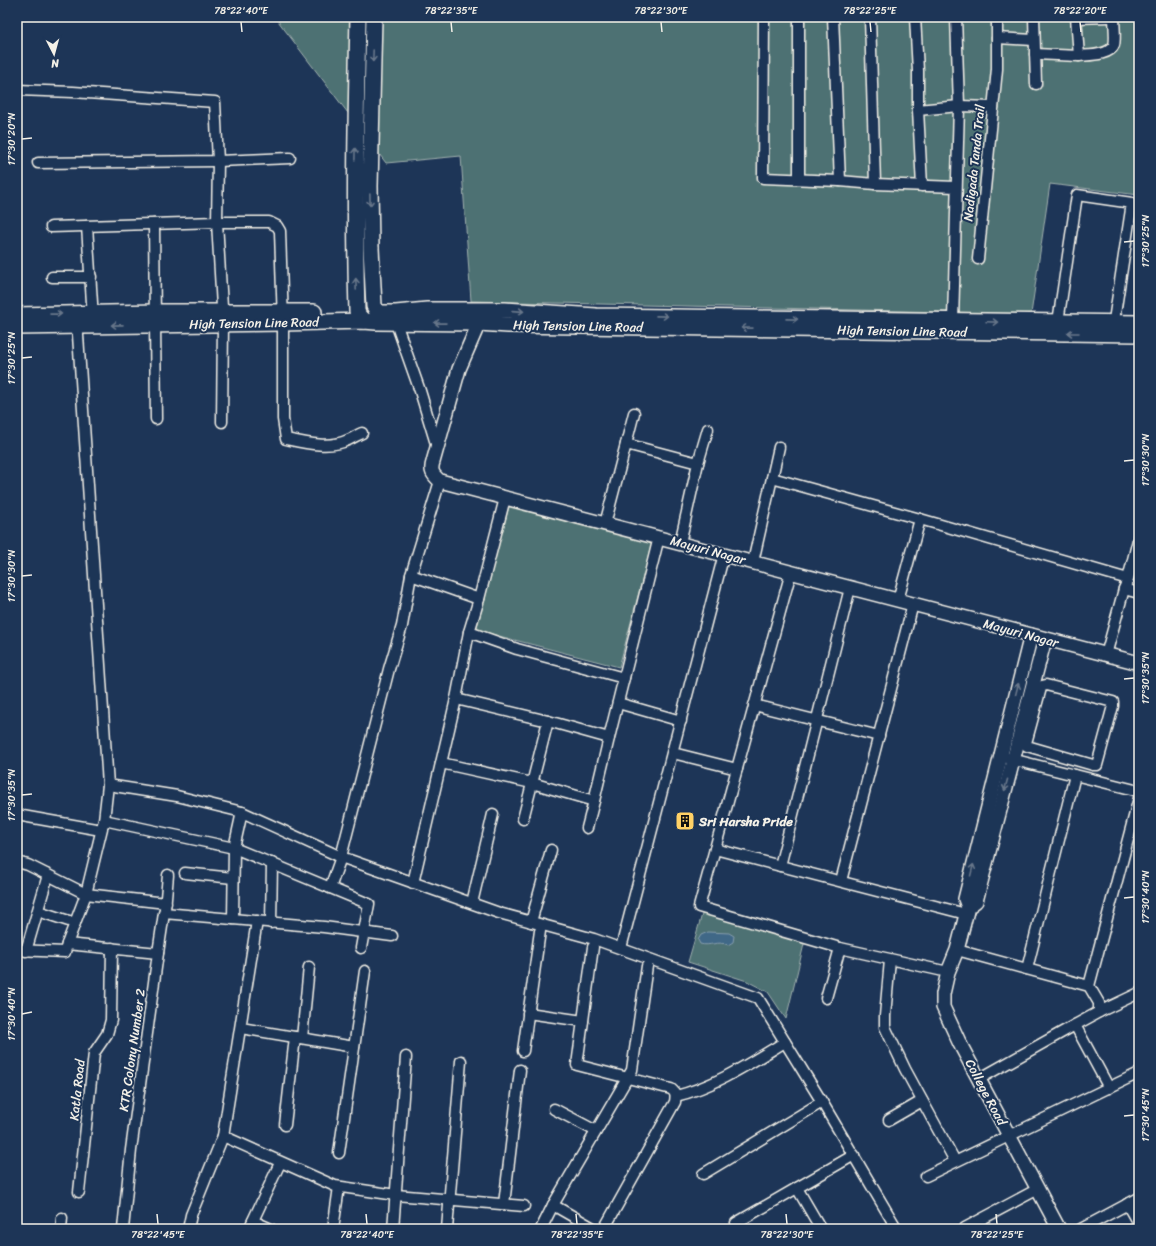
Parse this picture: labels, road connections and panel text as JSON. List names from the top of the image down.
{
  "streets": {
    "main road": ["High Tension Line Road"],
    "street": [
      "Nadigada Tanda Trail",
      "Mayuri Nagar",
      "KTR Colony Number 2",
      "Katla Road",
      "College Road"
    ]
  },
  "places": {
    "building": ["Sri Harsha Pride"]
  },
  "north": "bottom",
  "coordinates": [
    "78°22'40\"E",
    "78°22'35\"E",
    "78°22'30\"E",
    "78°22'25\"E",
    "78°22'20\"E",
    "17°30'20\"N",
    "17°30'25\"N",
    "17°30'30\"N",
    "17°30'35\"N",
    "17°30'40\"N",
    "17°30'45\"N",
    "78°22'45\"E"
  ]
}
